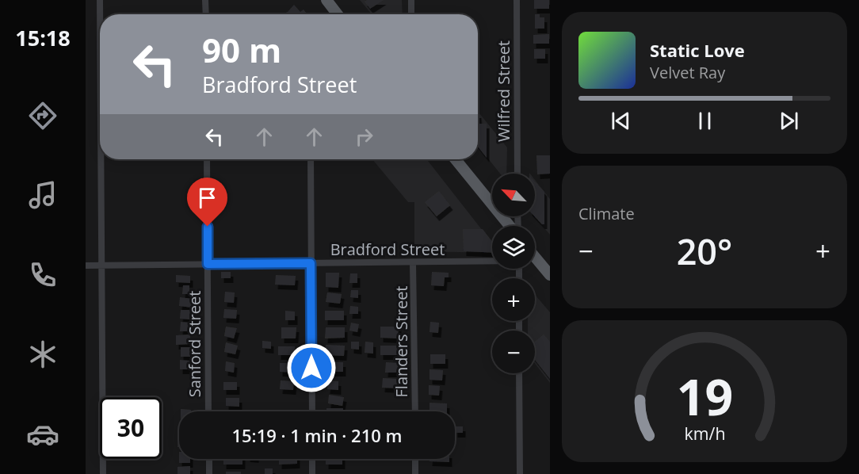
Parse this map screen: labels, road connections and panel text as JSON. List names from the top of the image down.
{
  "streets": {
    "street": [
      "Wilfred Street",
      "Bradford Street",
      "Flanders Street",
      "Sanford Street"
    ]
  },
  "crossings": [
    ["Bradford Street", "Flanders Street"],
    ["Bradford Street", "Sanford Street"]
  ],
  "north": "top left",
  "page": {
    "tabs": "15:18",
    "turn": ["90 m", "Bradford Street"],
    "song": ["Static Love", "Velvet Ray"],
    "tile": "Climate",
    "map_buttons": ["+", "−"],
    "heat": ["−", "20°", "+"],
    "limit": "30",
    "trip": "15:19 · 1 min · 210 m",
    "gauge": ["19", "km/h"]
  }
}
